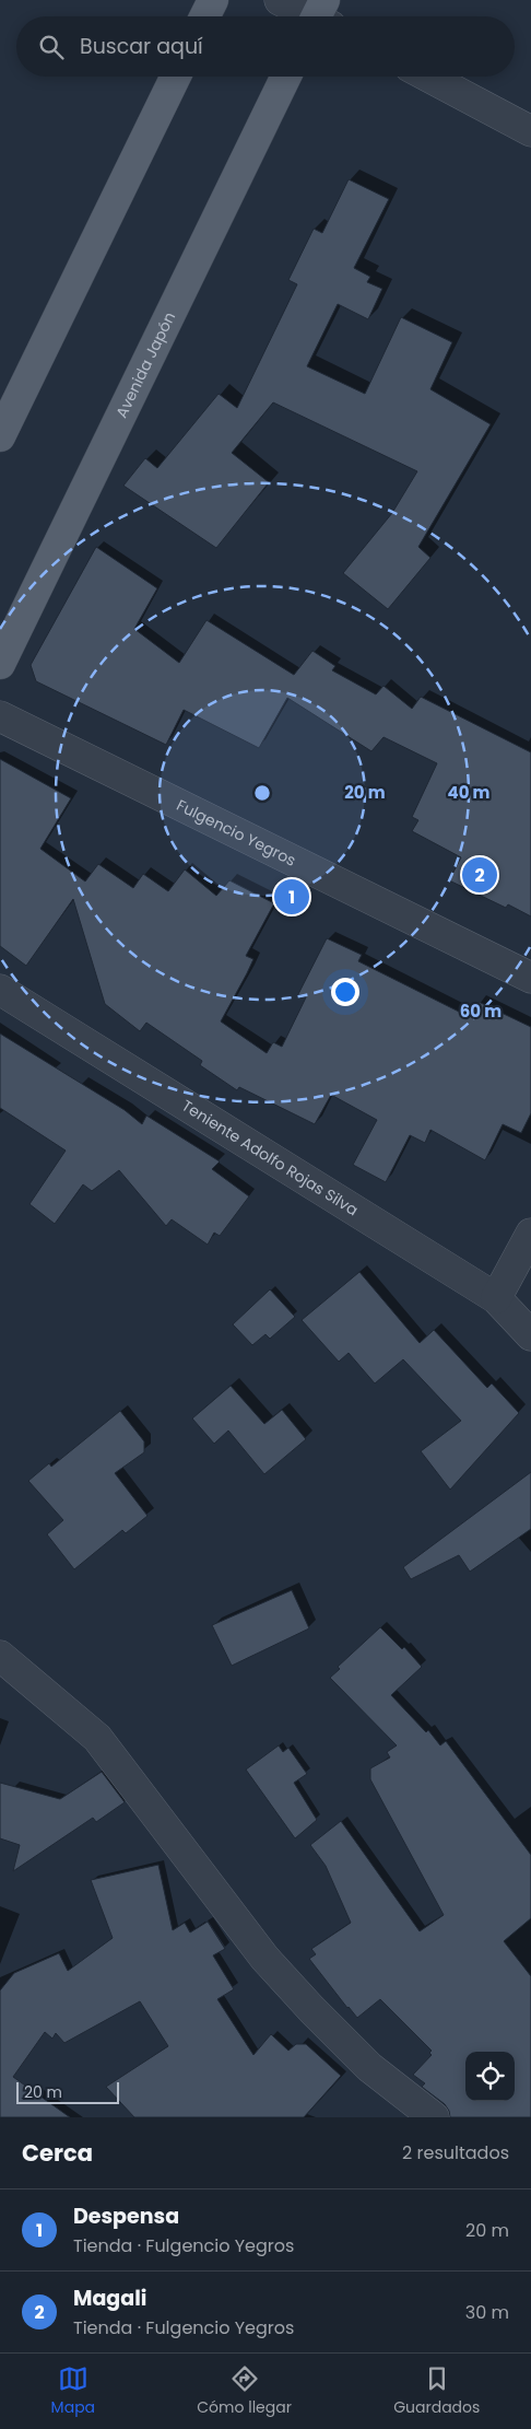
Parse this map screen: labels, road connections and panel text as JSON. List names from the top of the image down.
{
  "streets": {
    "main road": ["Avenida Japón"],
    "street": ["Fulgencio Yegros", "Teniente Adolfo Rojas Silva"]
  },
  "scale_bar": "20 m",
  "page": {
    "search": "Buscar aquí",
    "pins": ["2", "1"],
    "scale": "20 m",
    "heading": ["Cerca", "2 resultados"],
    "list": [
      {
        "mark": "1",
        "name": "Despensa",
        "note": "Tienda · Fulgencio Yegros",
        "value": "20 m"
      },
      {
        "mark": "2",
        "name": "Magali",
        "note": "Tienda · Fulgencio Yegros",
        "value": "30 m"
      }
    ],
    "nav": ["Mapa", "Cómo llegar", "Guardados"]
  },
  "rings": ["20 m", "40 m", "60 m"]
}
